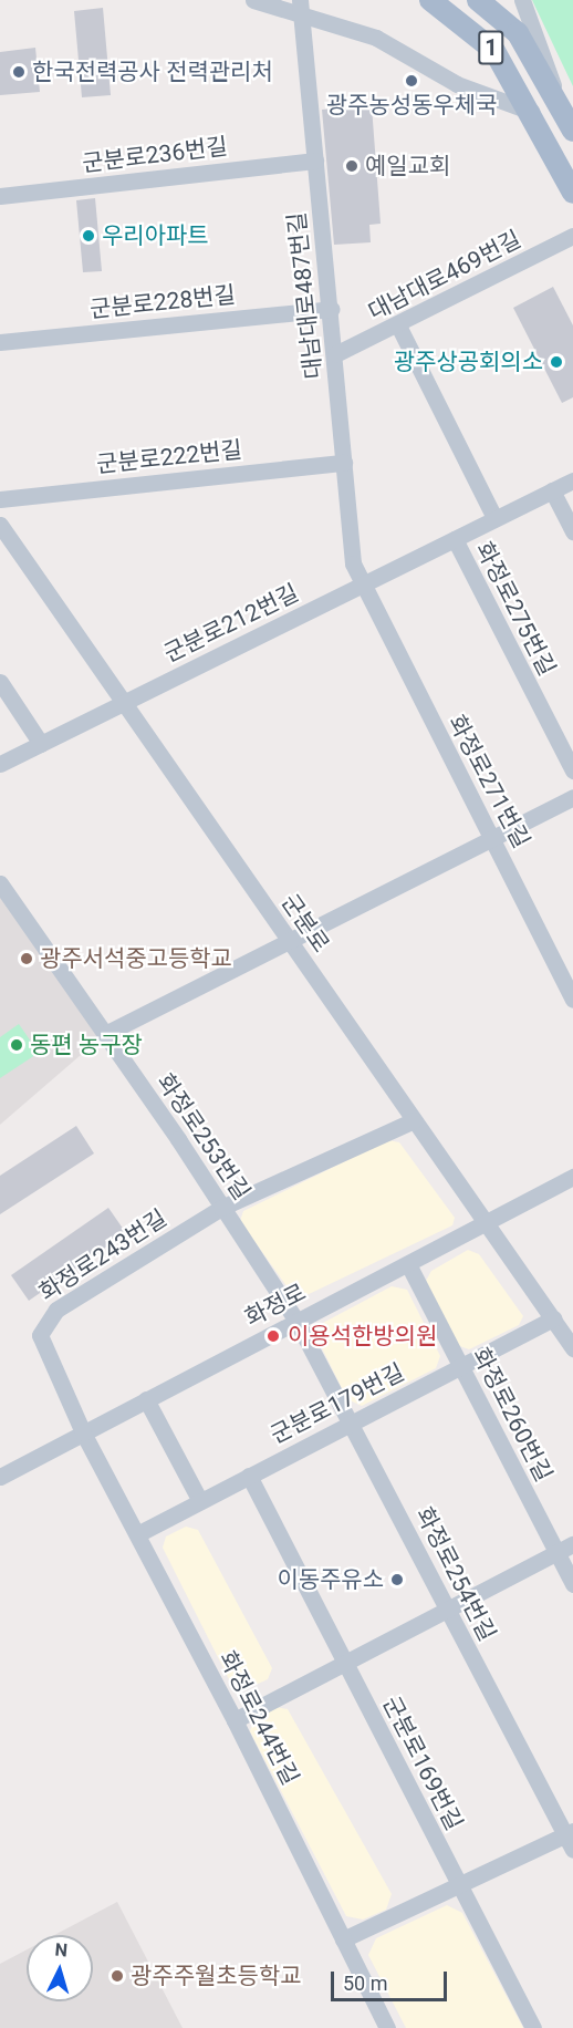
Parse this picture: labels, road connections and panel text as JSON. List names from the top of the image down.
{
  "streets": {
    "main road": ["1"],
    "street": [
      "군분로236번길",
      "대남대로469번길",
      "대남대로487번길",
      "군분로228번길",
      "군분로222번길",
      "화정로275번길",
      "군분로212번길",
      "화정로271번길",
      "군분로",
      "화정로253번길",
      "화정로243번길",
      "화정로",
      "군분로179번길",
      "화정로260번길",
      "화정로254번길",
      "화정로244번길",
      "군분로169번길"
    ]
  },
  "crossings": [
    ["군분로236번길", "대남대로487번길"],
    ["대남대로469번길", "대남대로487번길"],
    ["대남대로487번길", "군분로228번길"],
    ["대남대로487번길", "군분로222번길"],
    ["대남대로487번길", "군분로212번길"],
    ["대남대로487번길", "화정로271번길"],
    ["화정로275번길", "군분로212번길"],
    ["군분로212번길", "화정로271번길"],
    ["군분로212번길", "군분로"],
    ["군분로", "화정로243번길"],
    ["군분로", "화정로"],
    ["군분로", "군분로179번길"],
    ["화정로253번길", "화정로243번길"],
    ["화정로253번길", "화정로"],
    ["화정로253번길", "화정로254번길"],
    ["화정로243번길", "화정로"],
    ["화정로243번길", "화정로244번길"],
    ["화정로", "화정로260번길"],
    ["화정로", "화정로254번길"],
    ["화정로", "화정로244번길"],
    ["군분로179번길", "화정로260번길"],
    ["군분로179번길", "화정로254번길"],
    ["군분로179번길", "화정로244번길"]
  ],
  "places": [
    "한국전력공사 전력관리처",
    "광주농성동우체국",
    "예일교회",
    "우리아파트",
    "광주상공회의소",
    "광주서석중고등학교",
    "동편 농구장",
    "이용석한방의원",
    "이동주유소",
    "광주주월초등학교"
  ],
  "scale_bar": "50 m",
  "north": "top"
}
